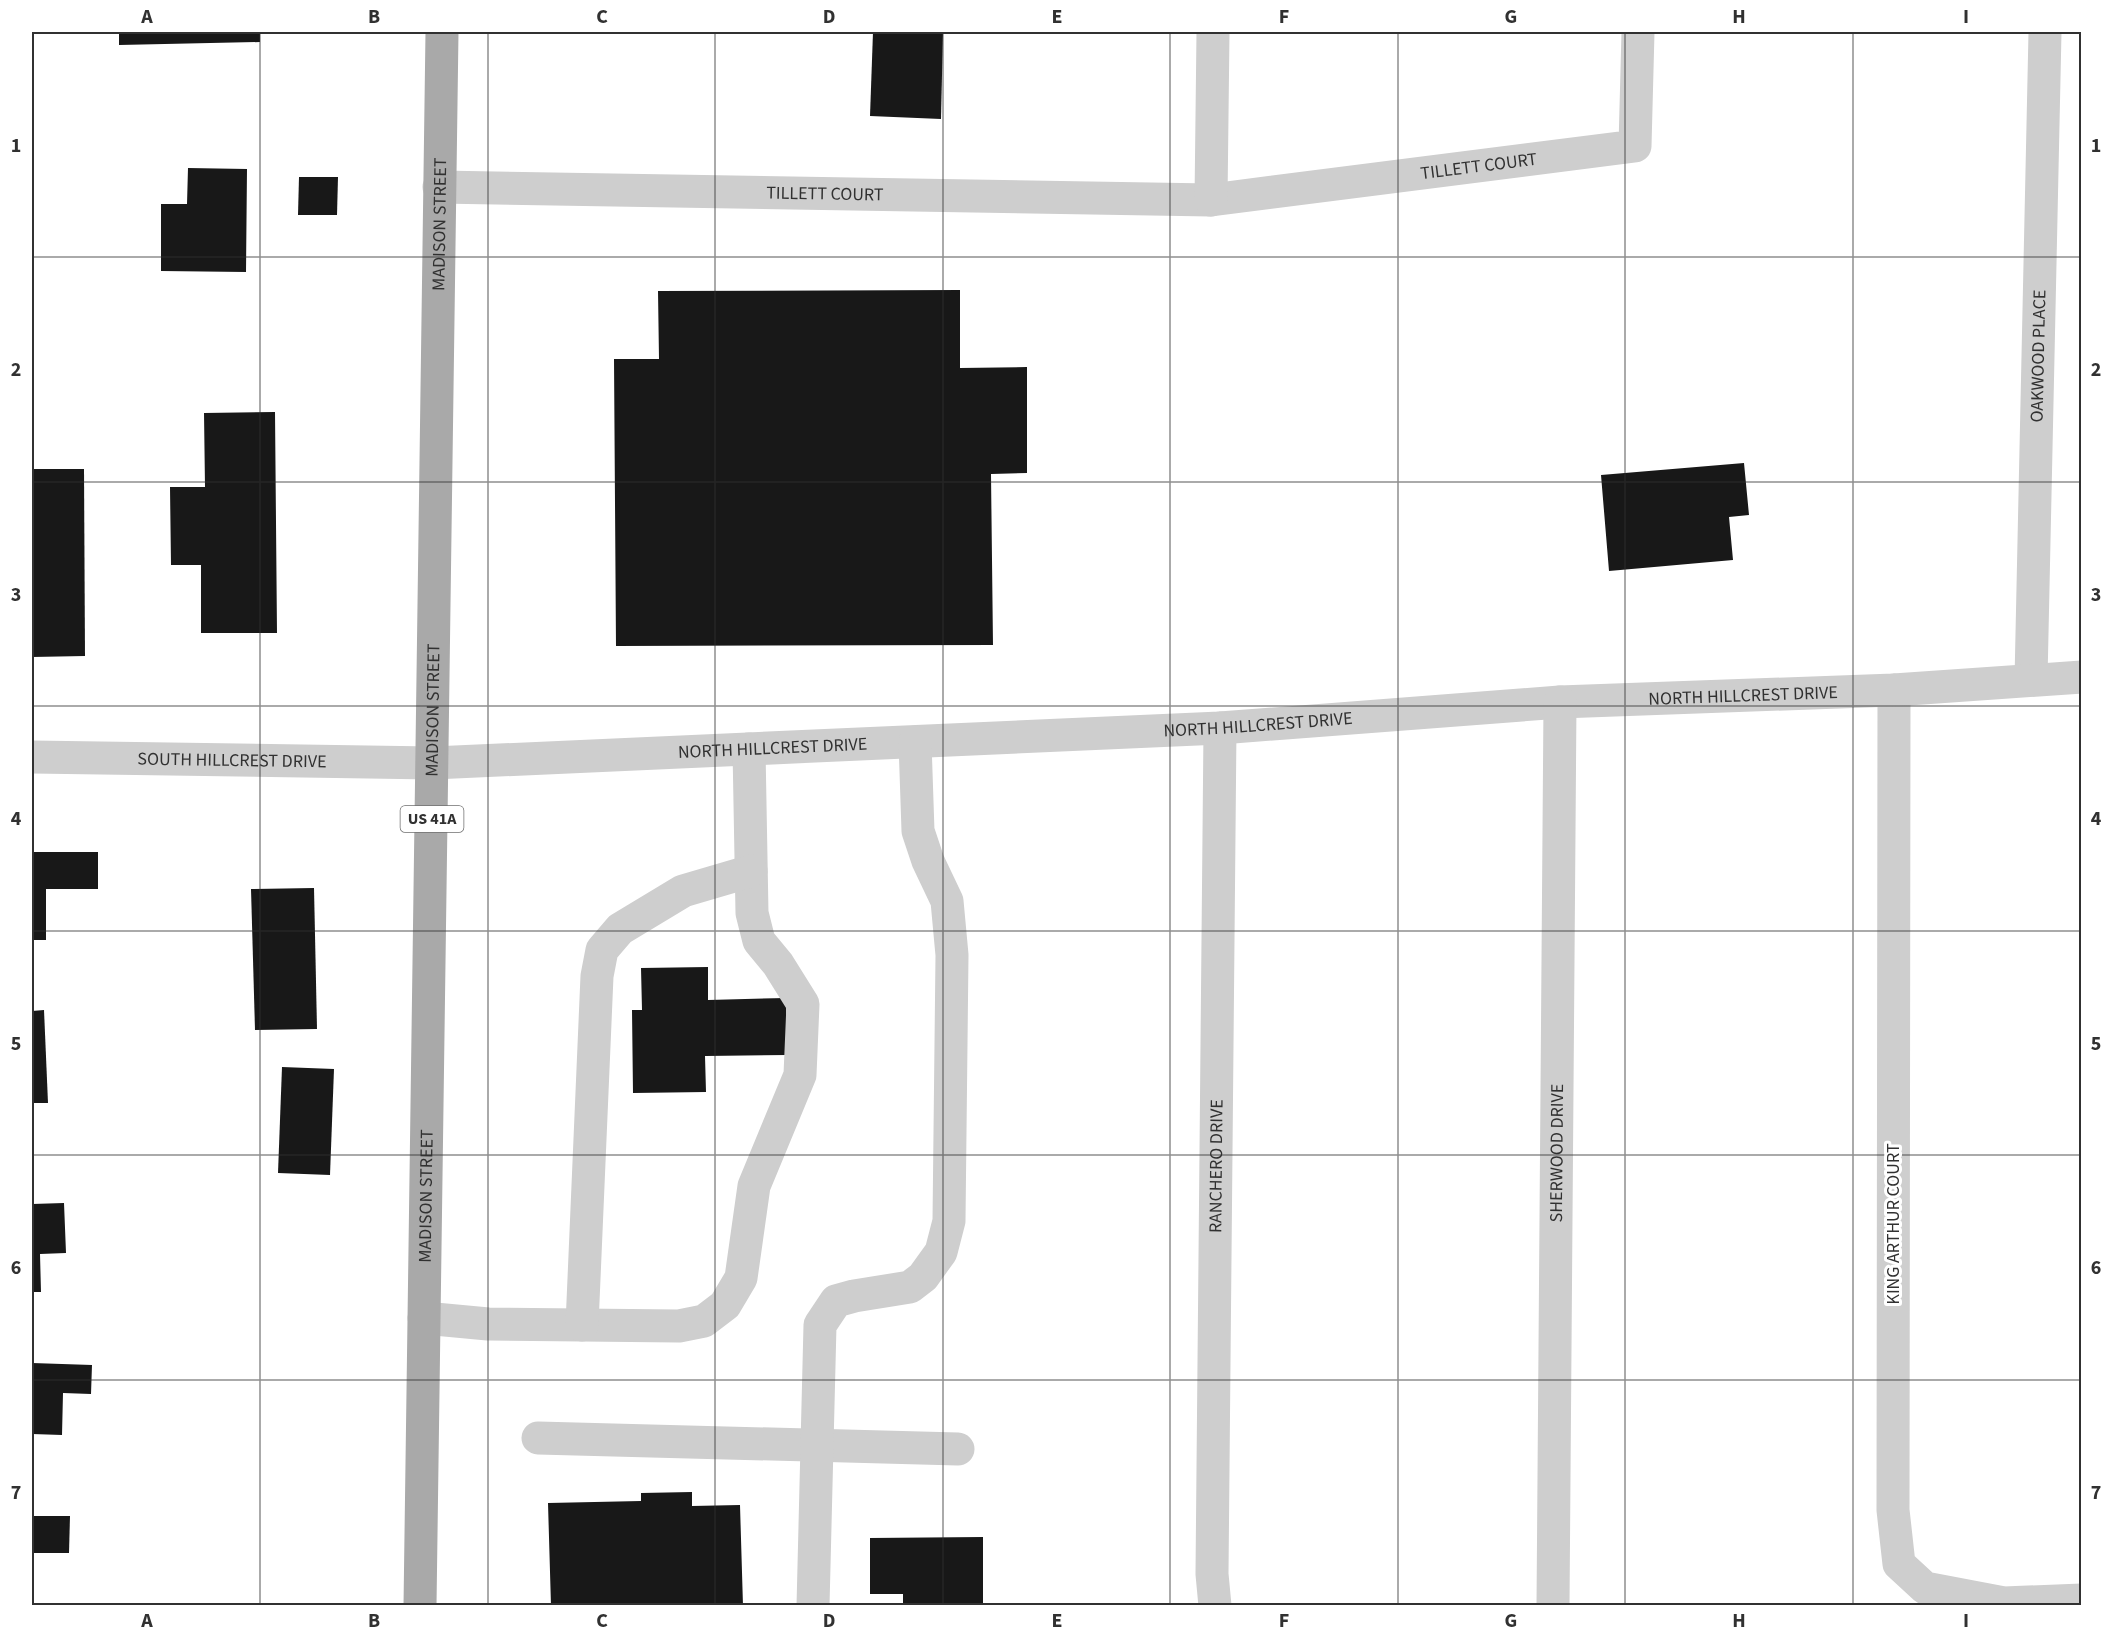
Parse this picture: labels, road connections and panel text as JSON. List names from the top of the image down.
{
  "streets": {
    "main road": ["MADISON STREET", "US 41A"],
    "street": [
      "TILLETT COURT",
      "OAKWOOD PLACE",
      "NORTH HILLCREST DRIVE",
      "SOUTH HILLCREST DRIVE",
      "SHERWOOD DRIVE",
      "RANCHERO DRIVE",
      "KING ARTHUR COURT"
    ]
  },
  "crossings": [
    ["TILLETT COURT", "MADISON STREET"],
    ["MADISON STREET", "NORTH HILLCREST DRIVE"],
    ["MADISON STREET", "SOUTH HILLCREST DRIVE"],
    ["OAKWOOD PLACE", "NORTH HILLCREST DRIVE"],
    ["NORTH HILLCREST DRIVE", "SOUTH HILLCREST DRIVE"],
    ["NORTH HILLCREST DRIVE", "SHERWOOD DRIVE"],
    ["NORTH HILLCREST DRIVE", "RANCHERO DRIVE"],
    ["NORTH HILLCREST DRIVE", "KING ARTHUR COURT"]
  ],
  "grid": {
    "columns": [
      "A",
      "B",
      "C",
      "D",
      "E",
      "F",
      "G",
      "H",
      "I"
    ],
    "rows": [
      "1",
      "2",
      "3",
      "4",
      "5",
      "6",
      "7"
    ]
  }
}
